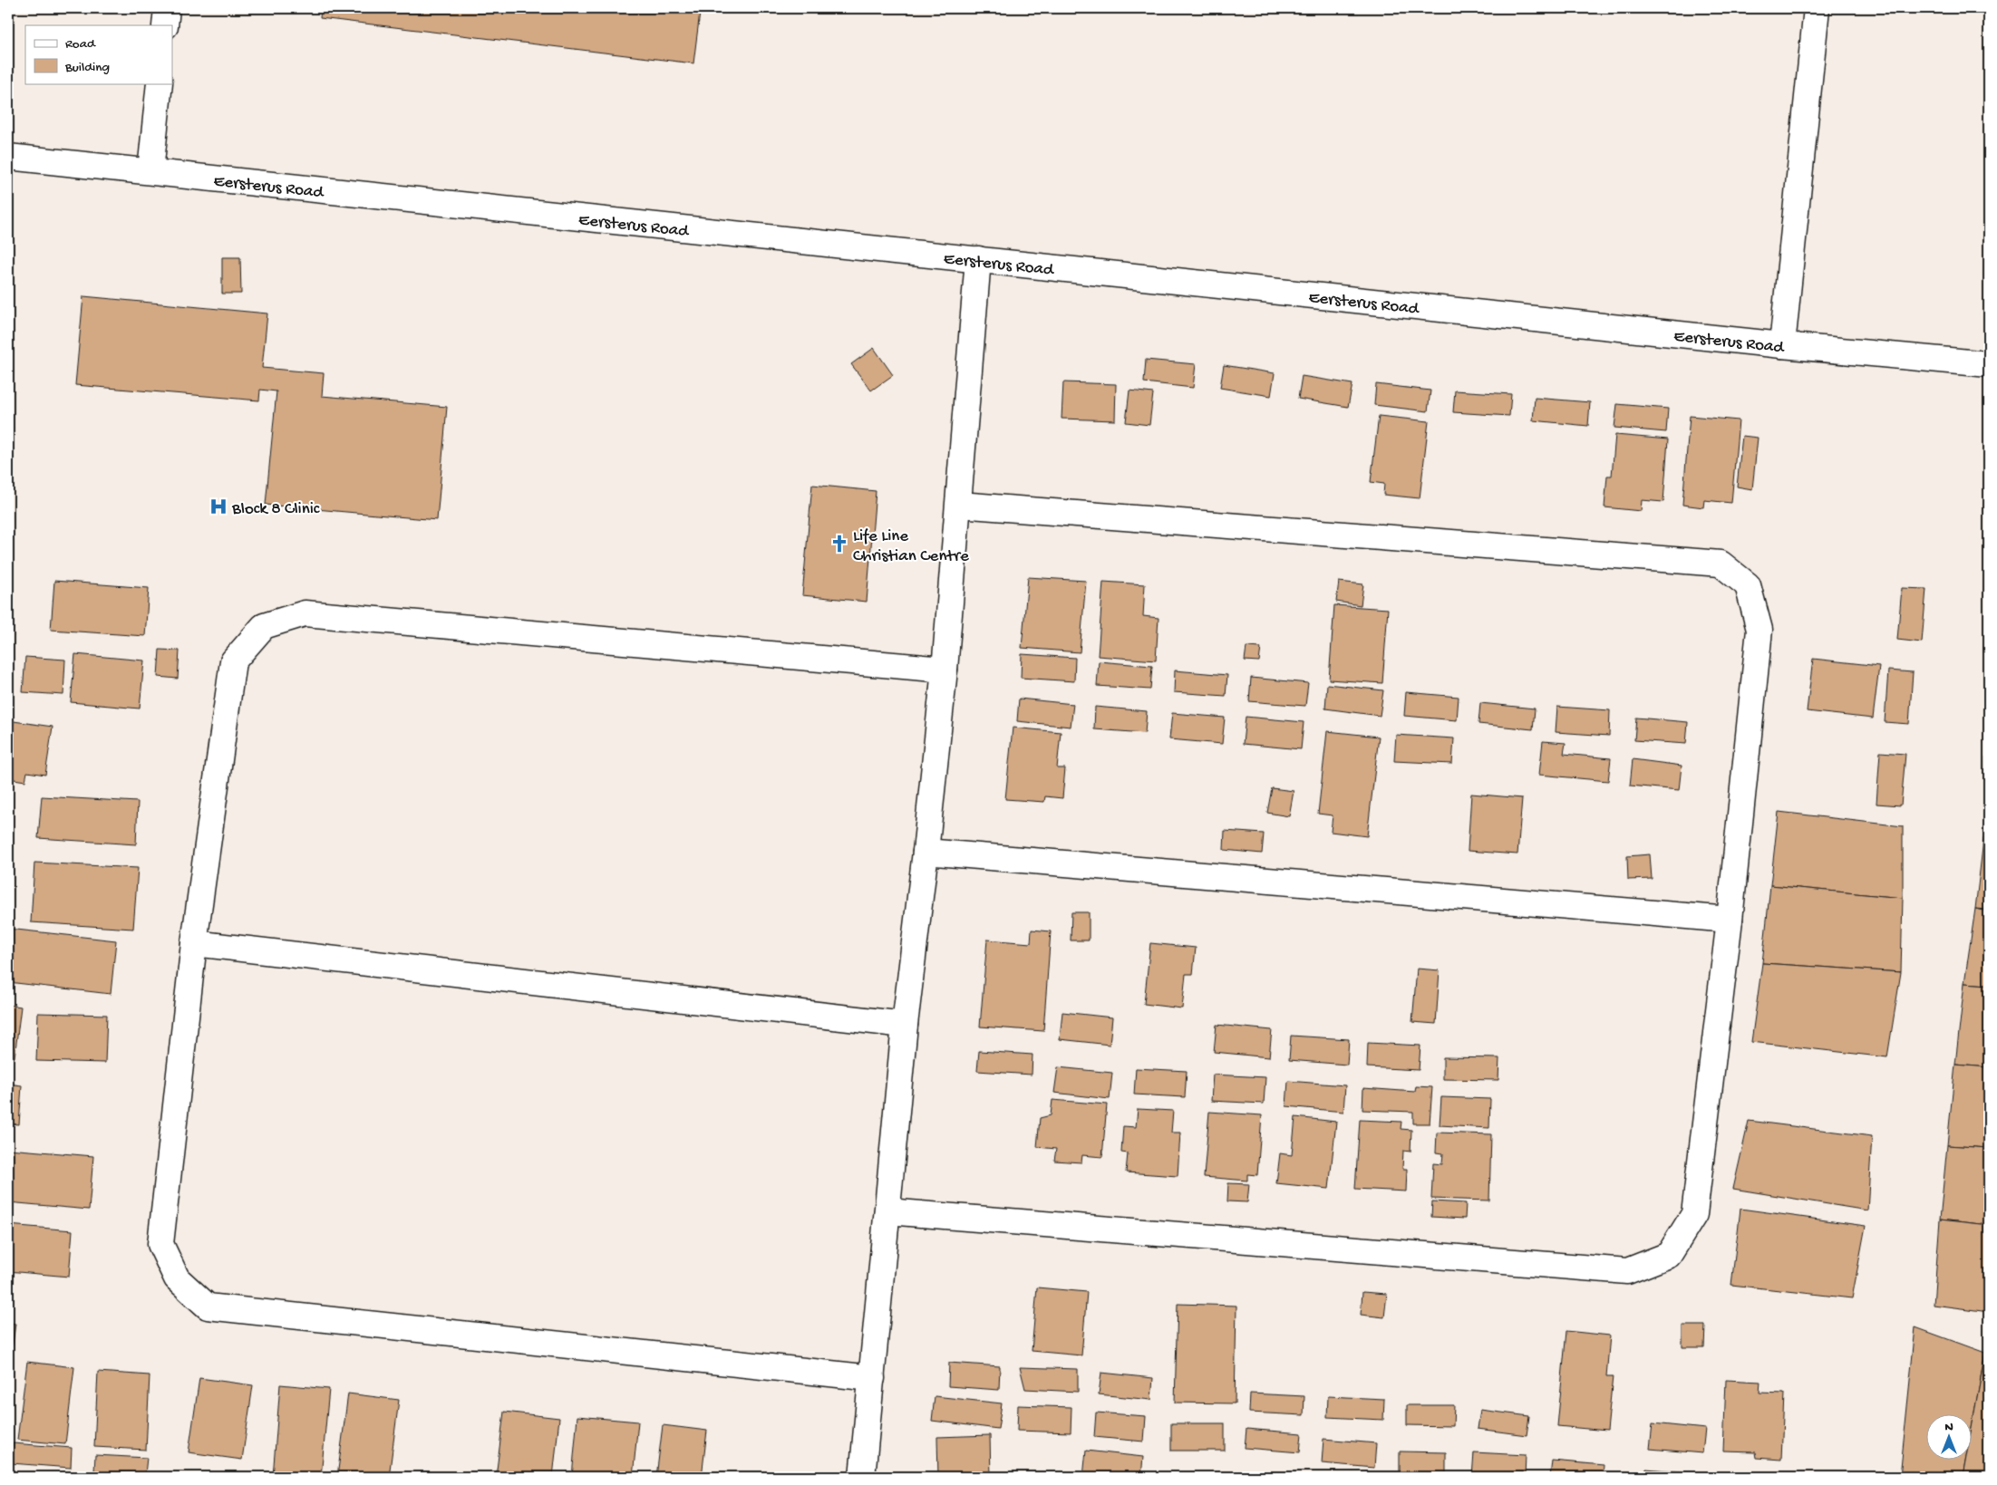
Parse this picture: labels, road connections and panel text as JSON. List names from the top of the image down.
{
  "streets": {
    "street": ["Eersterus Road"]
  },
  "places": {
    "hospital": ["Block 8 Clinic"],
    "church": ["Life Line Christian Centre"]
  },
  "legend": ["Road", "Building"],
  "north": "top"
}
